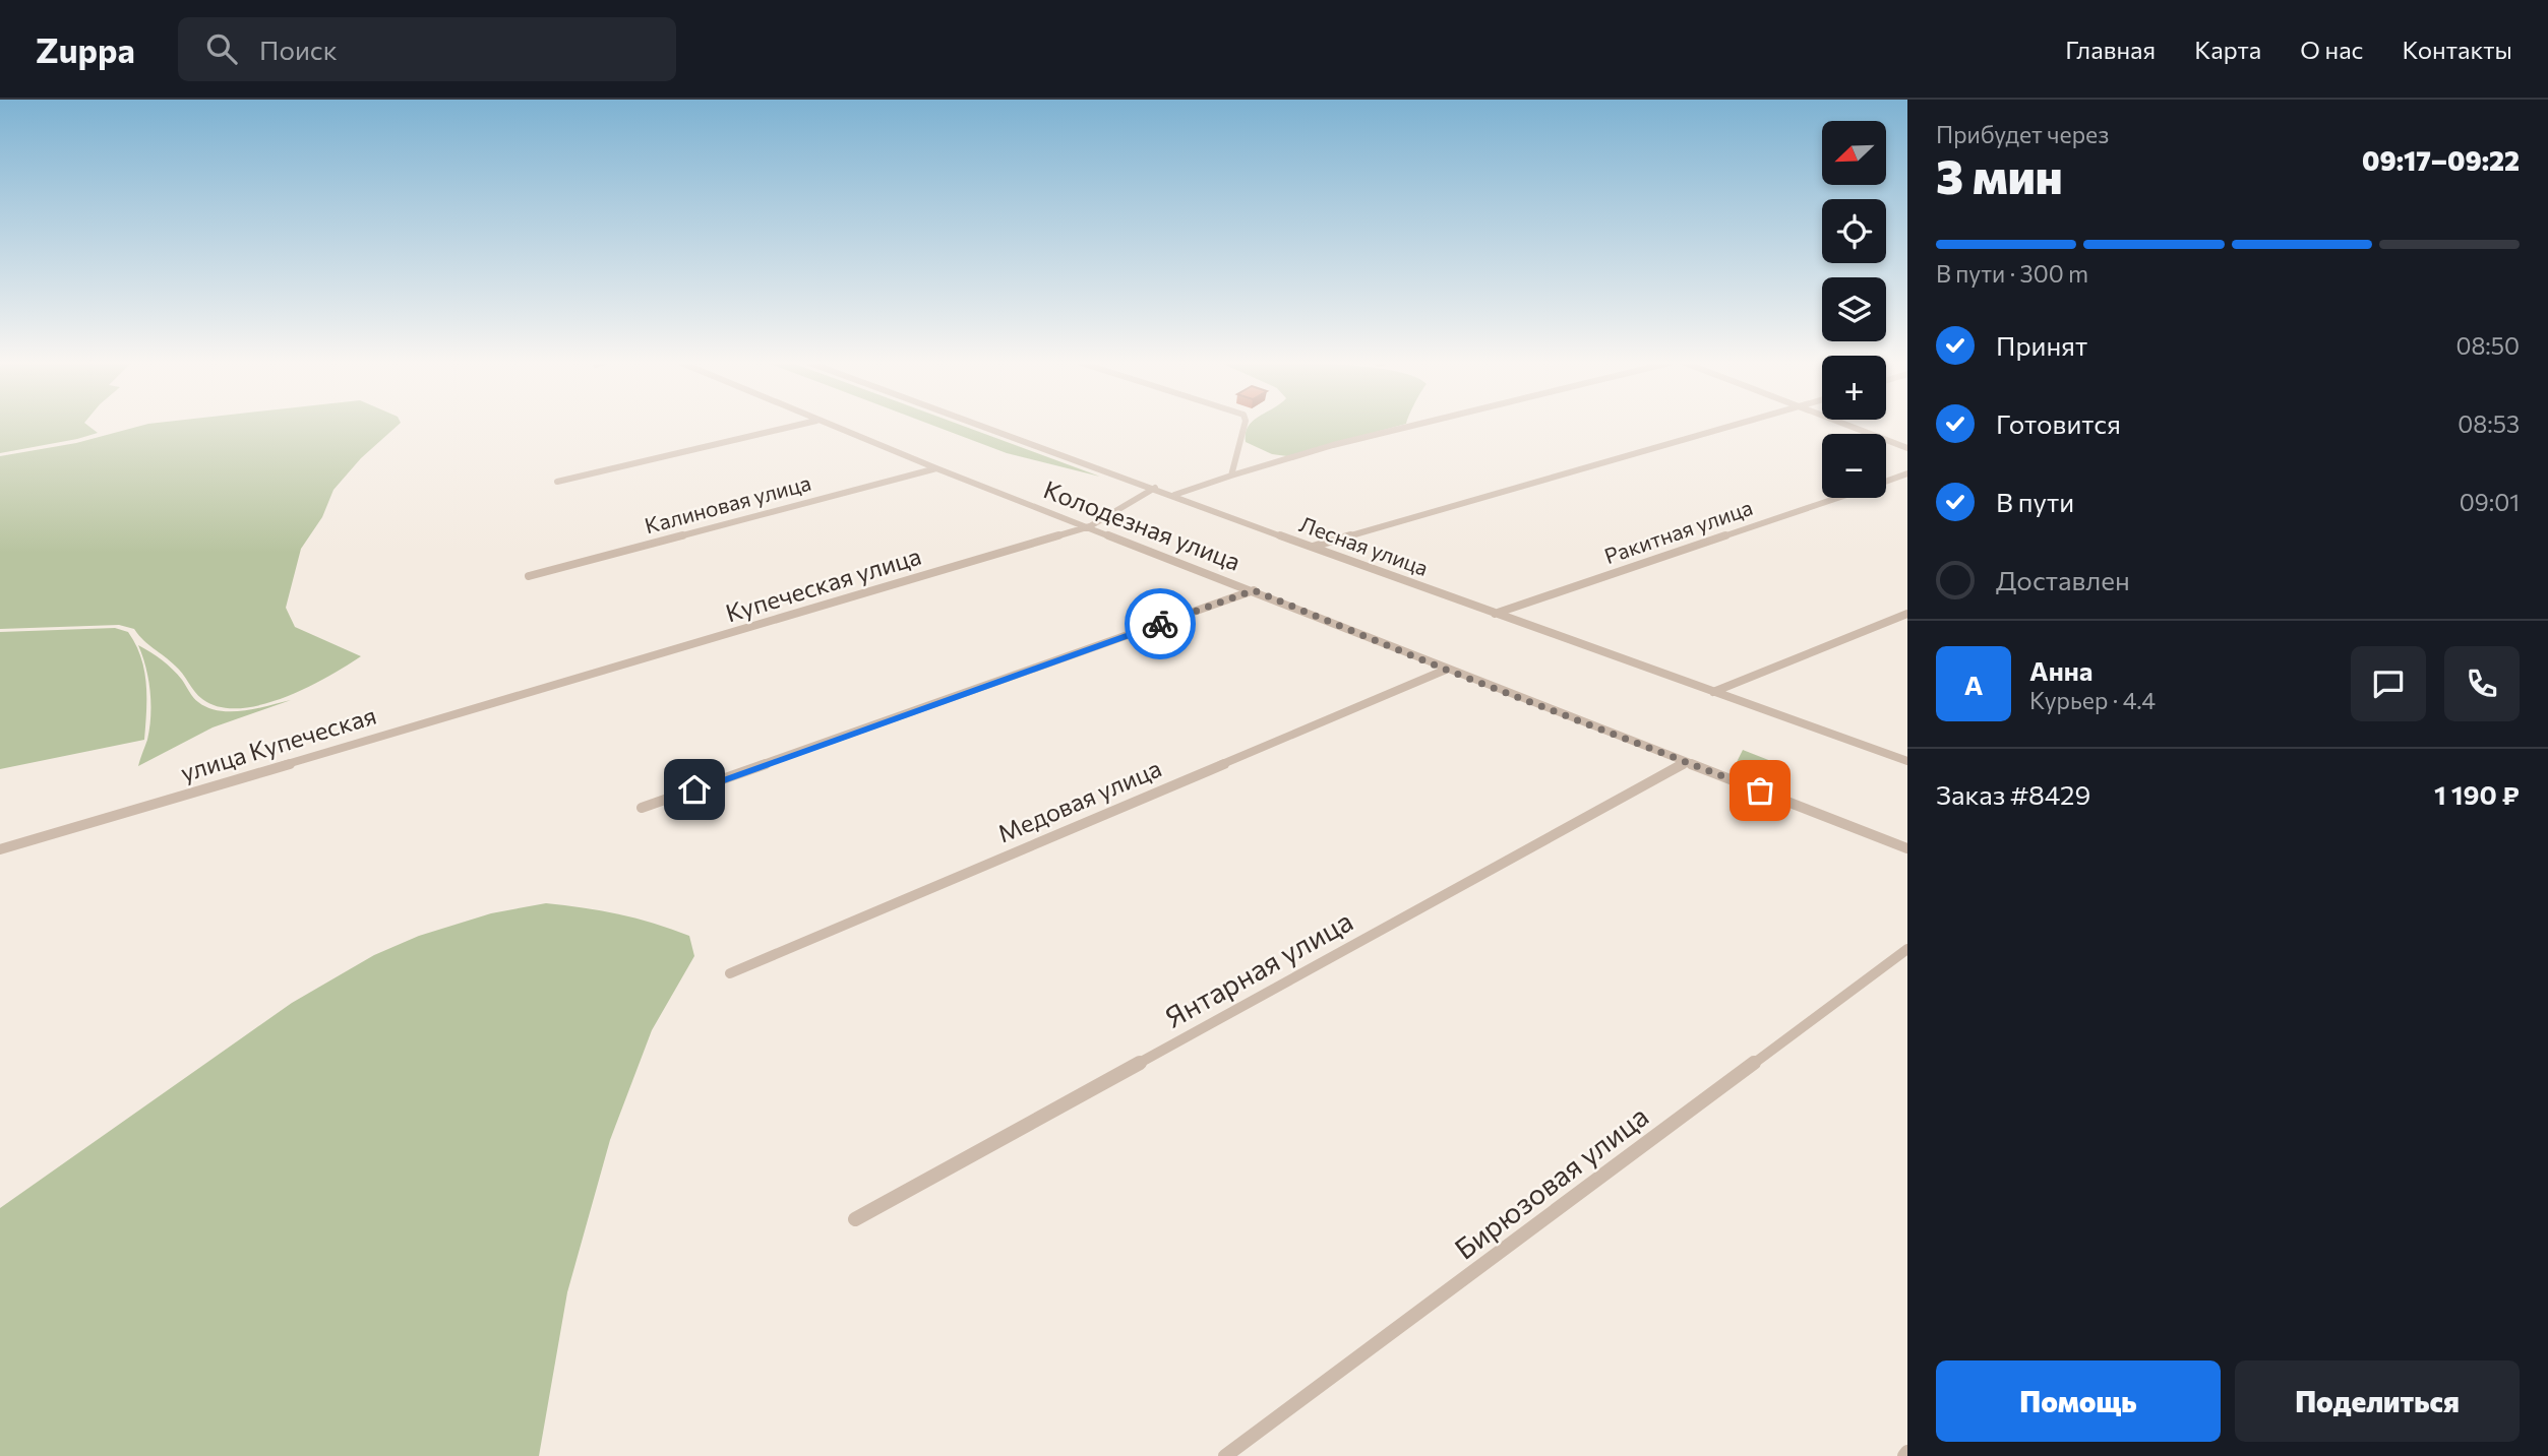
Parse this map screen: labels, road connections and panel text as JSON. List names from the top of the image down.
{
  "streets": {
    "street": [
      "Калиновая улица",
      "Колодезная улица",
      "Ракитная улица",
      "Лесная улица",
      "Купеческая улица",
      "улица Купеческая",
      "Медовая улица",
      "Янтарная улица",
      "Бирюзовая улица"
    ]
  },
  "crossings": [
    ["Калиновая улица", "Колодезная улица"],
    ["Колодезная улица", "Купеческая улица"],
    ["Колодезная улица", "Медовая улица"],
    ["Колодезная улица", "Янтарная улица"],
    ["Ракитная улица", "Лесная улица"],
    ["Лесная улица", "Купеческая улица"],
    ["Купеческая улица", "улица Купеческая"]
  ],
  "north": "bottom left",
  "page": {
    "header": "Zuppa",
    "search": "Поиск",
    "nav": [
      "Главная",
      "Карта",
      "О нас",
      "Контакты"
    ],
    "heading": ["3 мин", "Прибудет через", "09:17–09:22"],
    "panel": [
      "Анна",
      "Курьер · 4.4",
      "Заказ #8429",
      "1 190 ₽"
    ],
    "map_buttons": ["+", "−"],
    "bar": "В пути · 300 m",
    "list": [
      ["Принят", "08:50"],
      ["Готовится", "08:53"],
      ["В пути", "09:01"],
      "Доставлен"
    ],
    "round": "А",
    "buttons": ["Помощь", "Поделиться"]
  }
}
